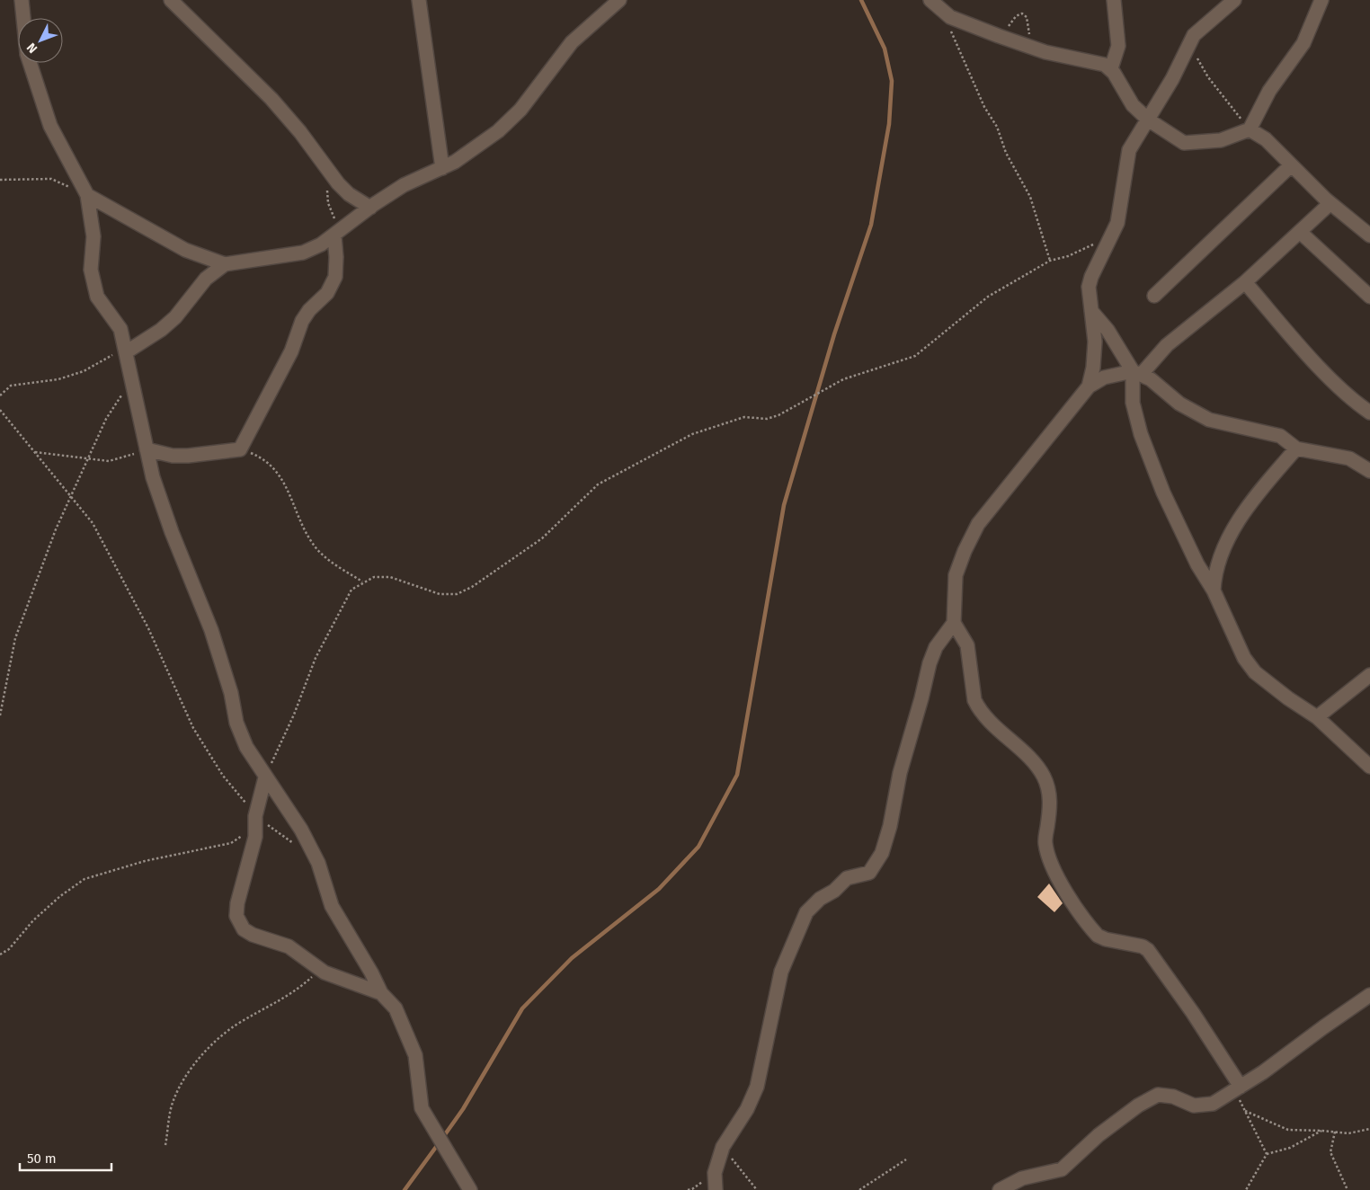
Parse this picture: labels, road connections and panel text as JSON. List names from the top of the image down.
{
  "scale_bar": "50 m",
  "north": "bottom left"
}
